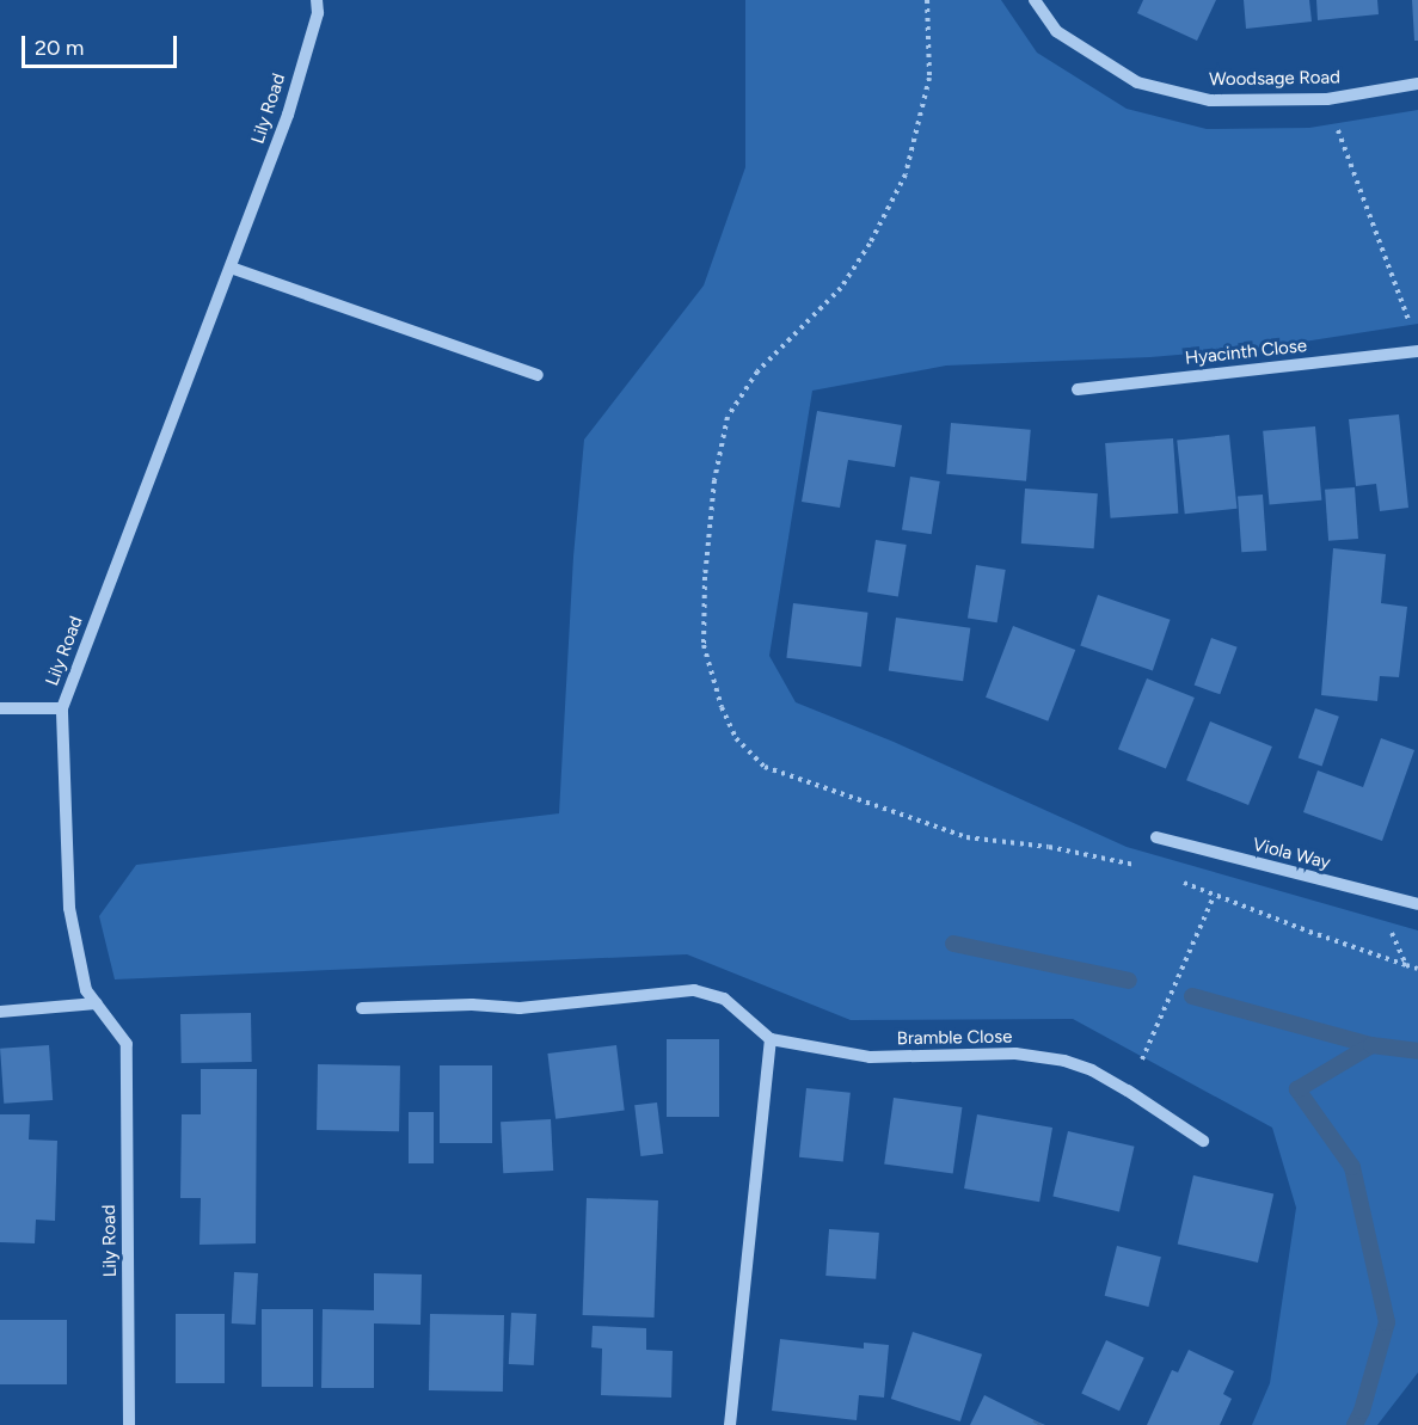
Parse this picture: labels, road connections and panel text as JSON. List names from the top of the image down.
{
  "streets": {
    "street": [
      "Woodsage Road",
      "Lily Road",
      "Hyacinth Close",
      "Viola Way",
      "Bramble Close"
    ]
  },
  "scale_bar": "20 m"
}
